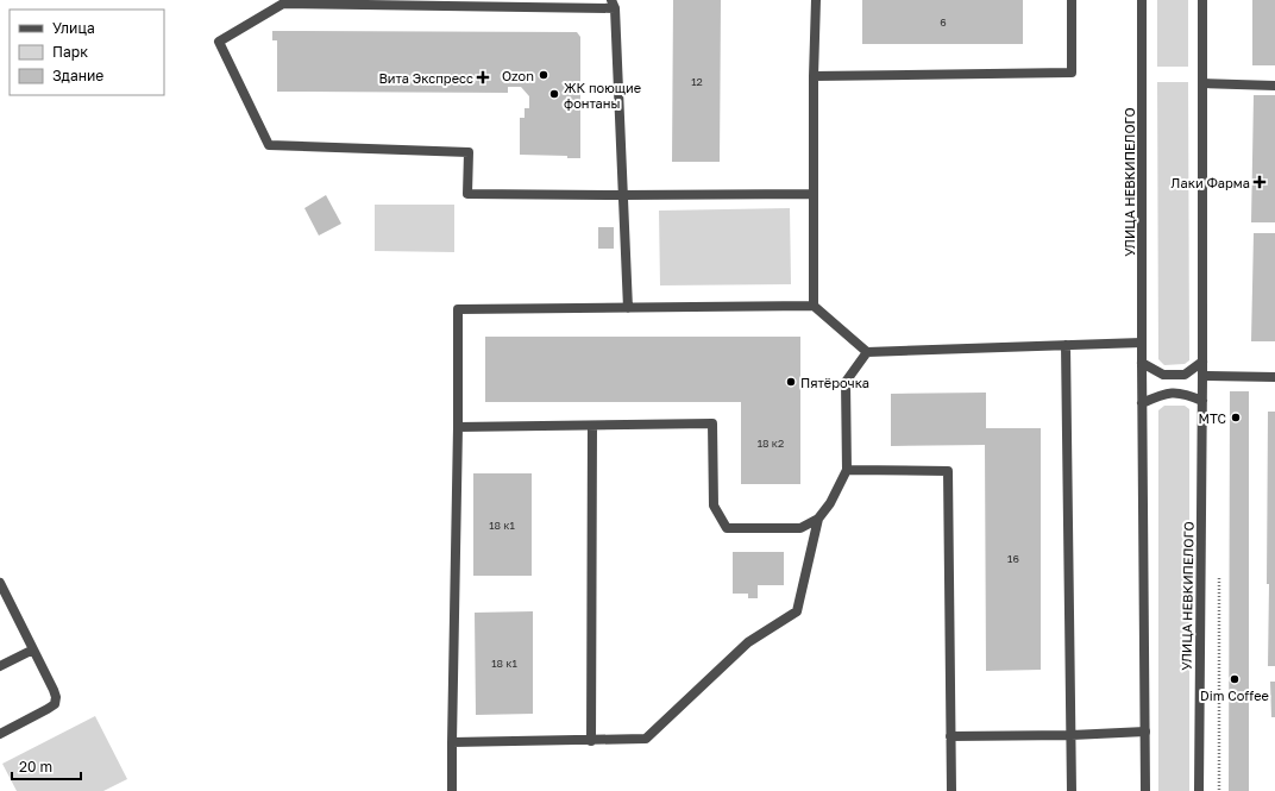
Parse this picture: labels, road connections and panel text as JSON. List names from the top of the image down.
{
  "streets": {
    "street": ["УЛИЦА НЕВКИПЕЛОГО"]
  },
  "places": {
    "other": [
      "Ozon",
      "ЖК поющие фонтаны",
      "Пятёрочка",
      "МТС",
      "Dim Coffee"
    ],
    "health": ["Вита Экспресс", "Лаки Фарма"]
  },
  "house_numbers": [
    "6",
    "12",
    "18 к2",
    "18 к1",
    "16",
    "18 к1"
  ],
  "legend": ["Улица", "Парк", "Здание"],
  "scale_bar": "20 m"
}
